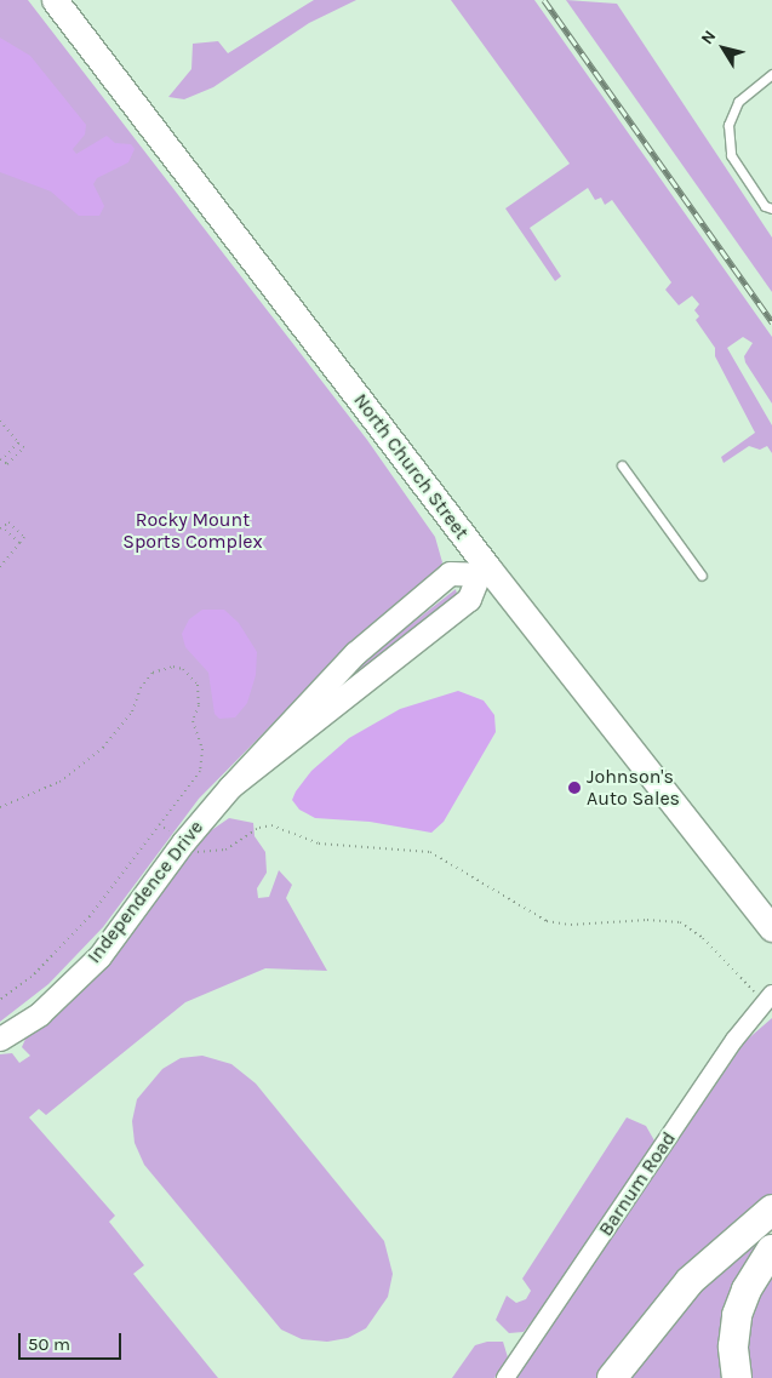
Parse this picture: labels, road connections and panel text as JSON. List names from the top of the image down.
{
  "streets": {
    "main road": ["North Church Street"],
    "street": ["Independence Drive", "Barnum Road"]
  },
  "parks": ["Rocky Mount Sports Complex"],
  "places": ["Johnson's Auto Sales"],
  "scale_bar": "50 m",
  "north": "top left"
}
